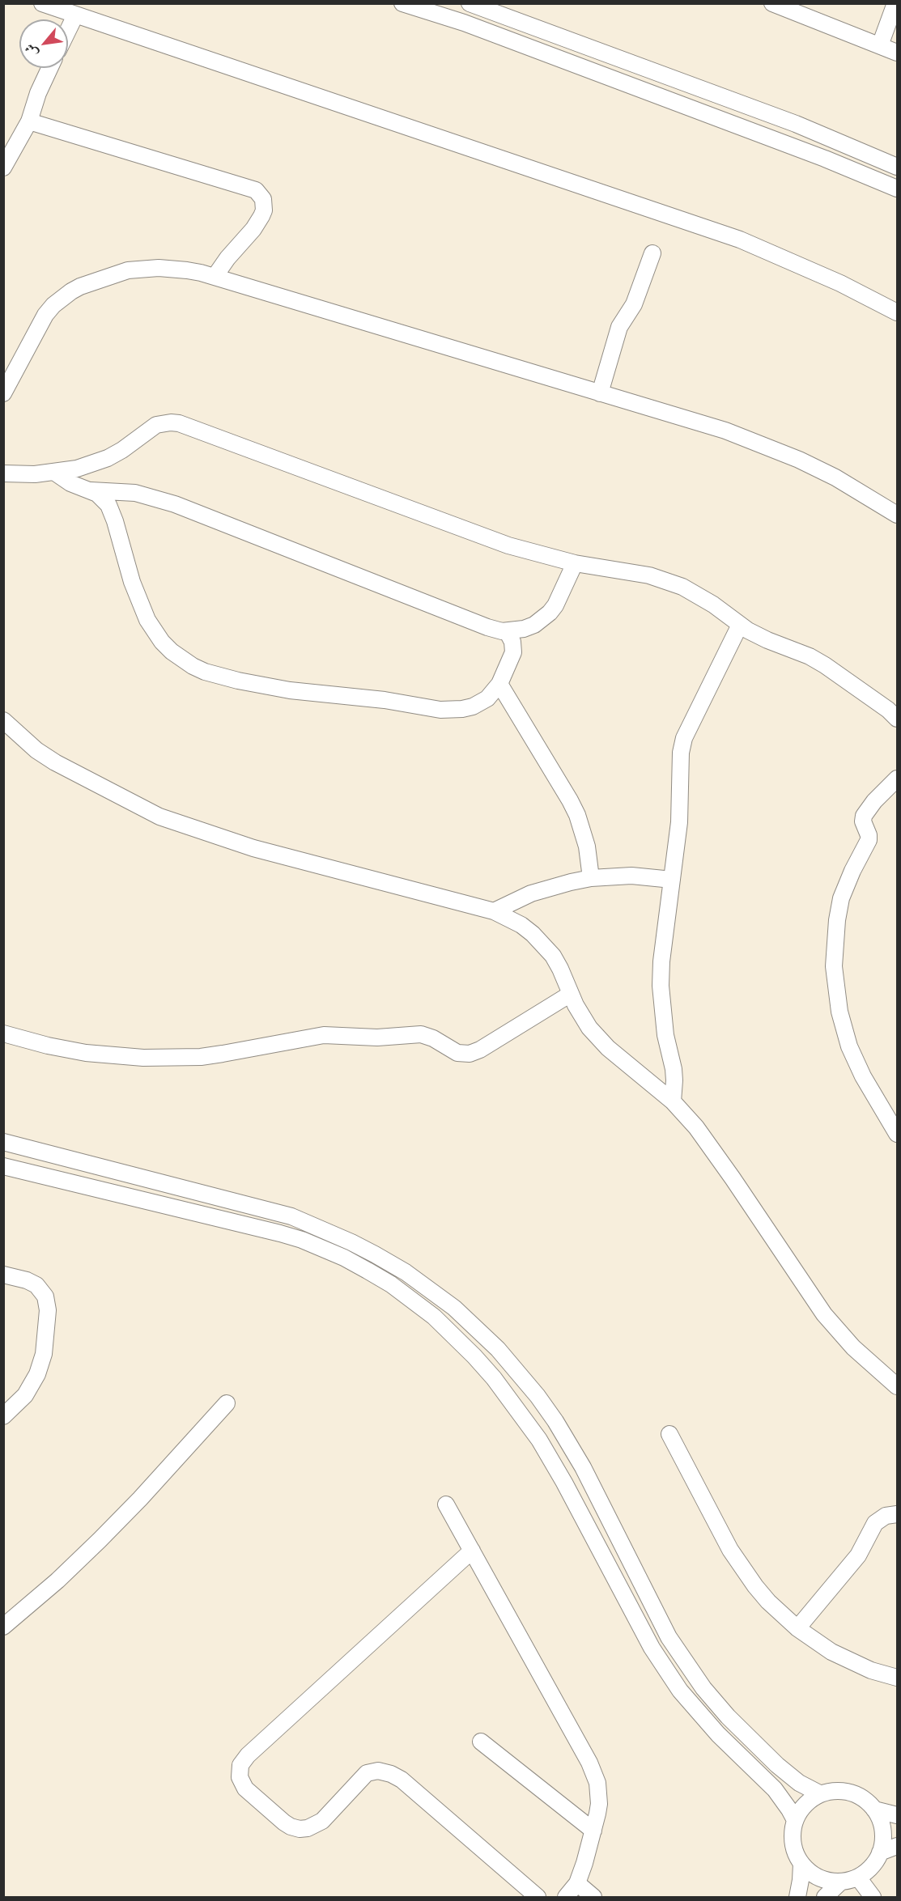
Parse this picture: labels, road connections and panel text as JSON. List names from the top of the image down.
{
  "north": "bottom left"
}
